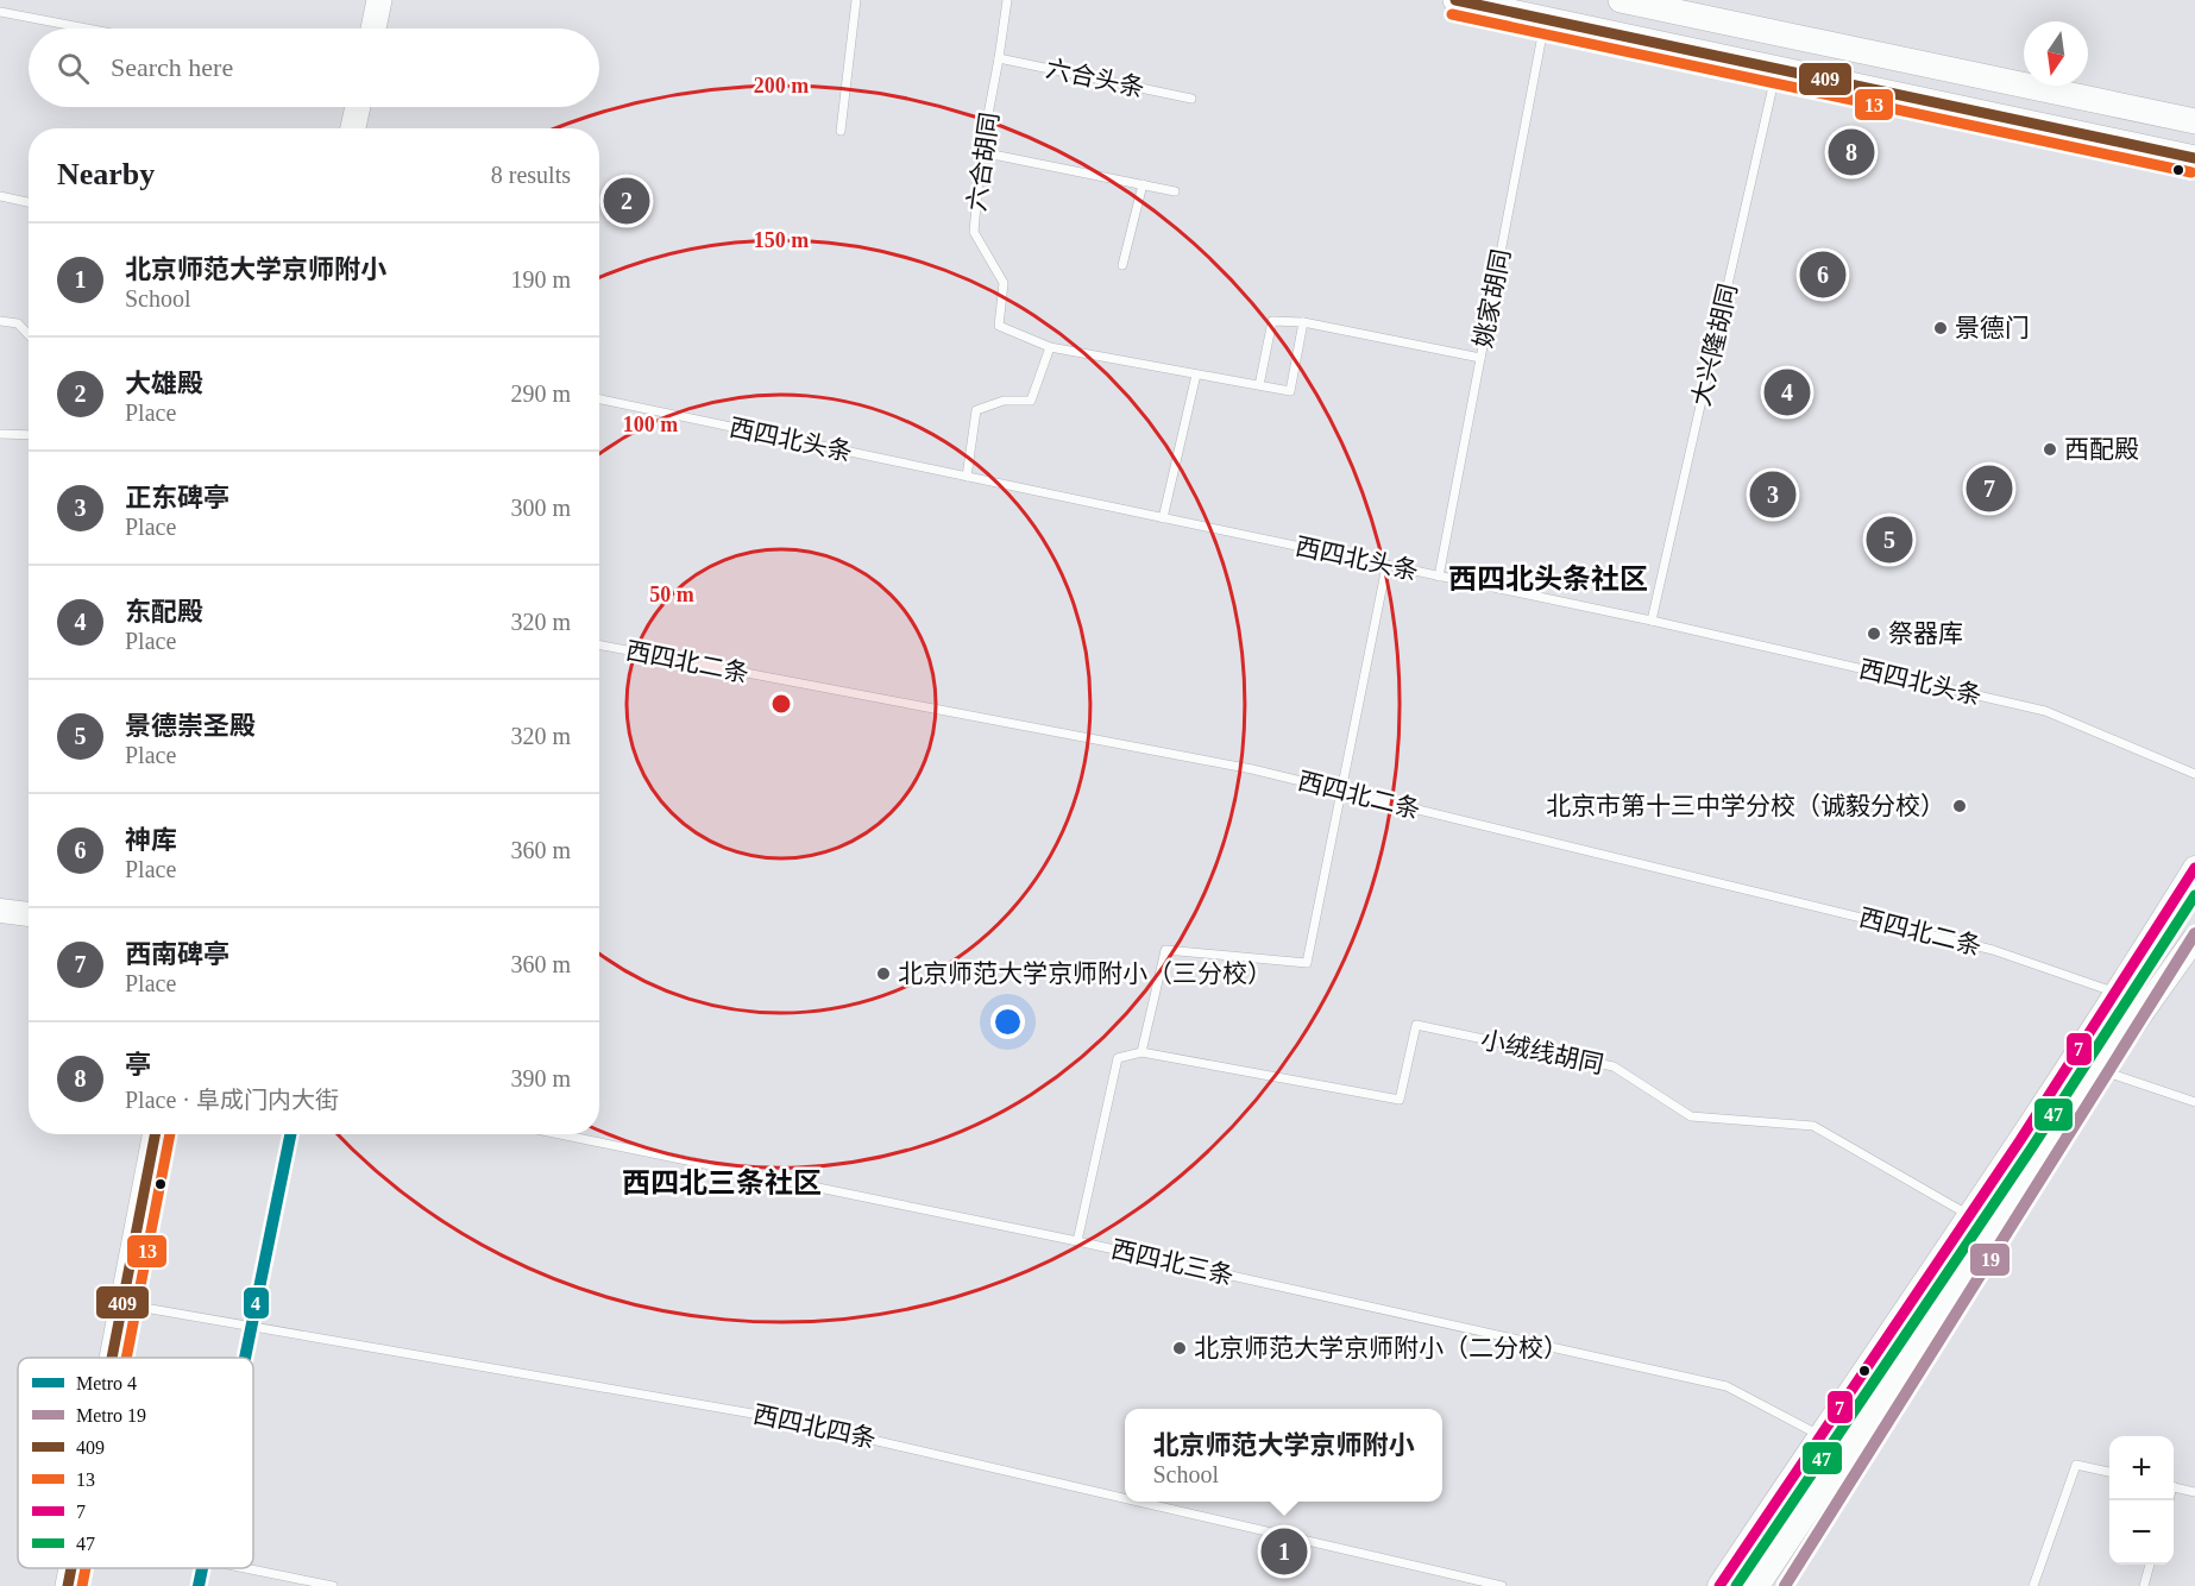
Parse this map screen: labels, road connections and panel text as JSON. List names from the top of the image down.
{
  "streets": {
    "lane": [
      "六合头条",
      "六合胡同",
      "姚家胡同",
      "大兴隆胡同",
      "西四北头条",
      "西四北二条",
      "小绒线胡同",
      "西四北三条",
      "西四北四条"
    ]
  },
  "crossings": [
    ["六合头条", "六合胡同"],
    ["姚家胡同", "西四北头条"],
    ["大兴隆胡同", "西四北头条"]
  ],
  "districts": ["西四北头条社区", "西四北三条社区"],
  "places": [
    "景德门",
    "西配殿",
    "祭器库",
    "北京市第十三中学分校（诚毅分校）",
    "北京师范大学京师附小（三分校）",
    "北京师范大学京师附小（二分校）"
  ],
  "lines": [
    "transit line 409",
    "transit line 13",
    "transit line 7",
    "transit line 47",
    "metro line 19",
    "metro line 4"
  ],
  "legend": [
    "Metro 4",
    "Metro 19",
    "409",
    "13",
    "7",
    "47"
  ],
  "north": "bottom",
  "page": {
    "search": "Search here",
    "pins": [
      "8",
      "2",
      "6",
      "4",
      "7",
      "3",
      "5",
      "1"
    ],
    "heading": ["Nearby", "8 results"],
    "list": [
      {
        "mark": "1",
        "name": "北京师范大学京师附小",
        "note": "School",
        "value": "190 m"
      },
      {
        "mark": "2",
        "name": "大雄殿",
        "note": "Place",
        "value": "290 m"
      },
      {
        "mark": "3",
        "name": "正东碑亭",
        "note": "Place",
        "value": "300 m"
      },
      {
        "mark": "4",
        "name": "东配殿",
        "note": "Place",
        "value": "320 m"
      },
      {
        "mark": "5",
        "name": "景德崇圣殿",
        "note": "Place",
        "value": "320 m"
      },
      {
        "mark": "6",
        "name": "神库",
        "note": "Place",
        "value": "360 m"
      },
      {
        "mark": "7",
        "name": "西南碑亭",
        "note": "Place",
        "value": "360 m"
      },
      {
        "mark": "8",
        "name": "亭",
        "note": "Place · 阜成门内大街",
        "value": "390 m"
      }
    ],
    "popup": ["北京师范大学京师附小", "School"],
    "map_buttons": ["+", "−"]
  },
  "rings": [
    "200 m",
    "150 m",
    "100 m",
    "50 m"
  ]
}
